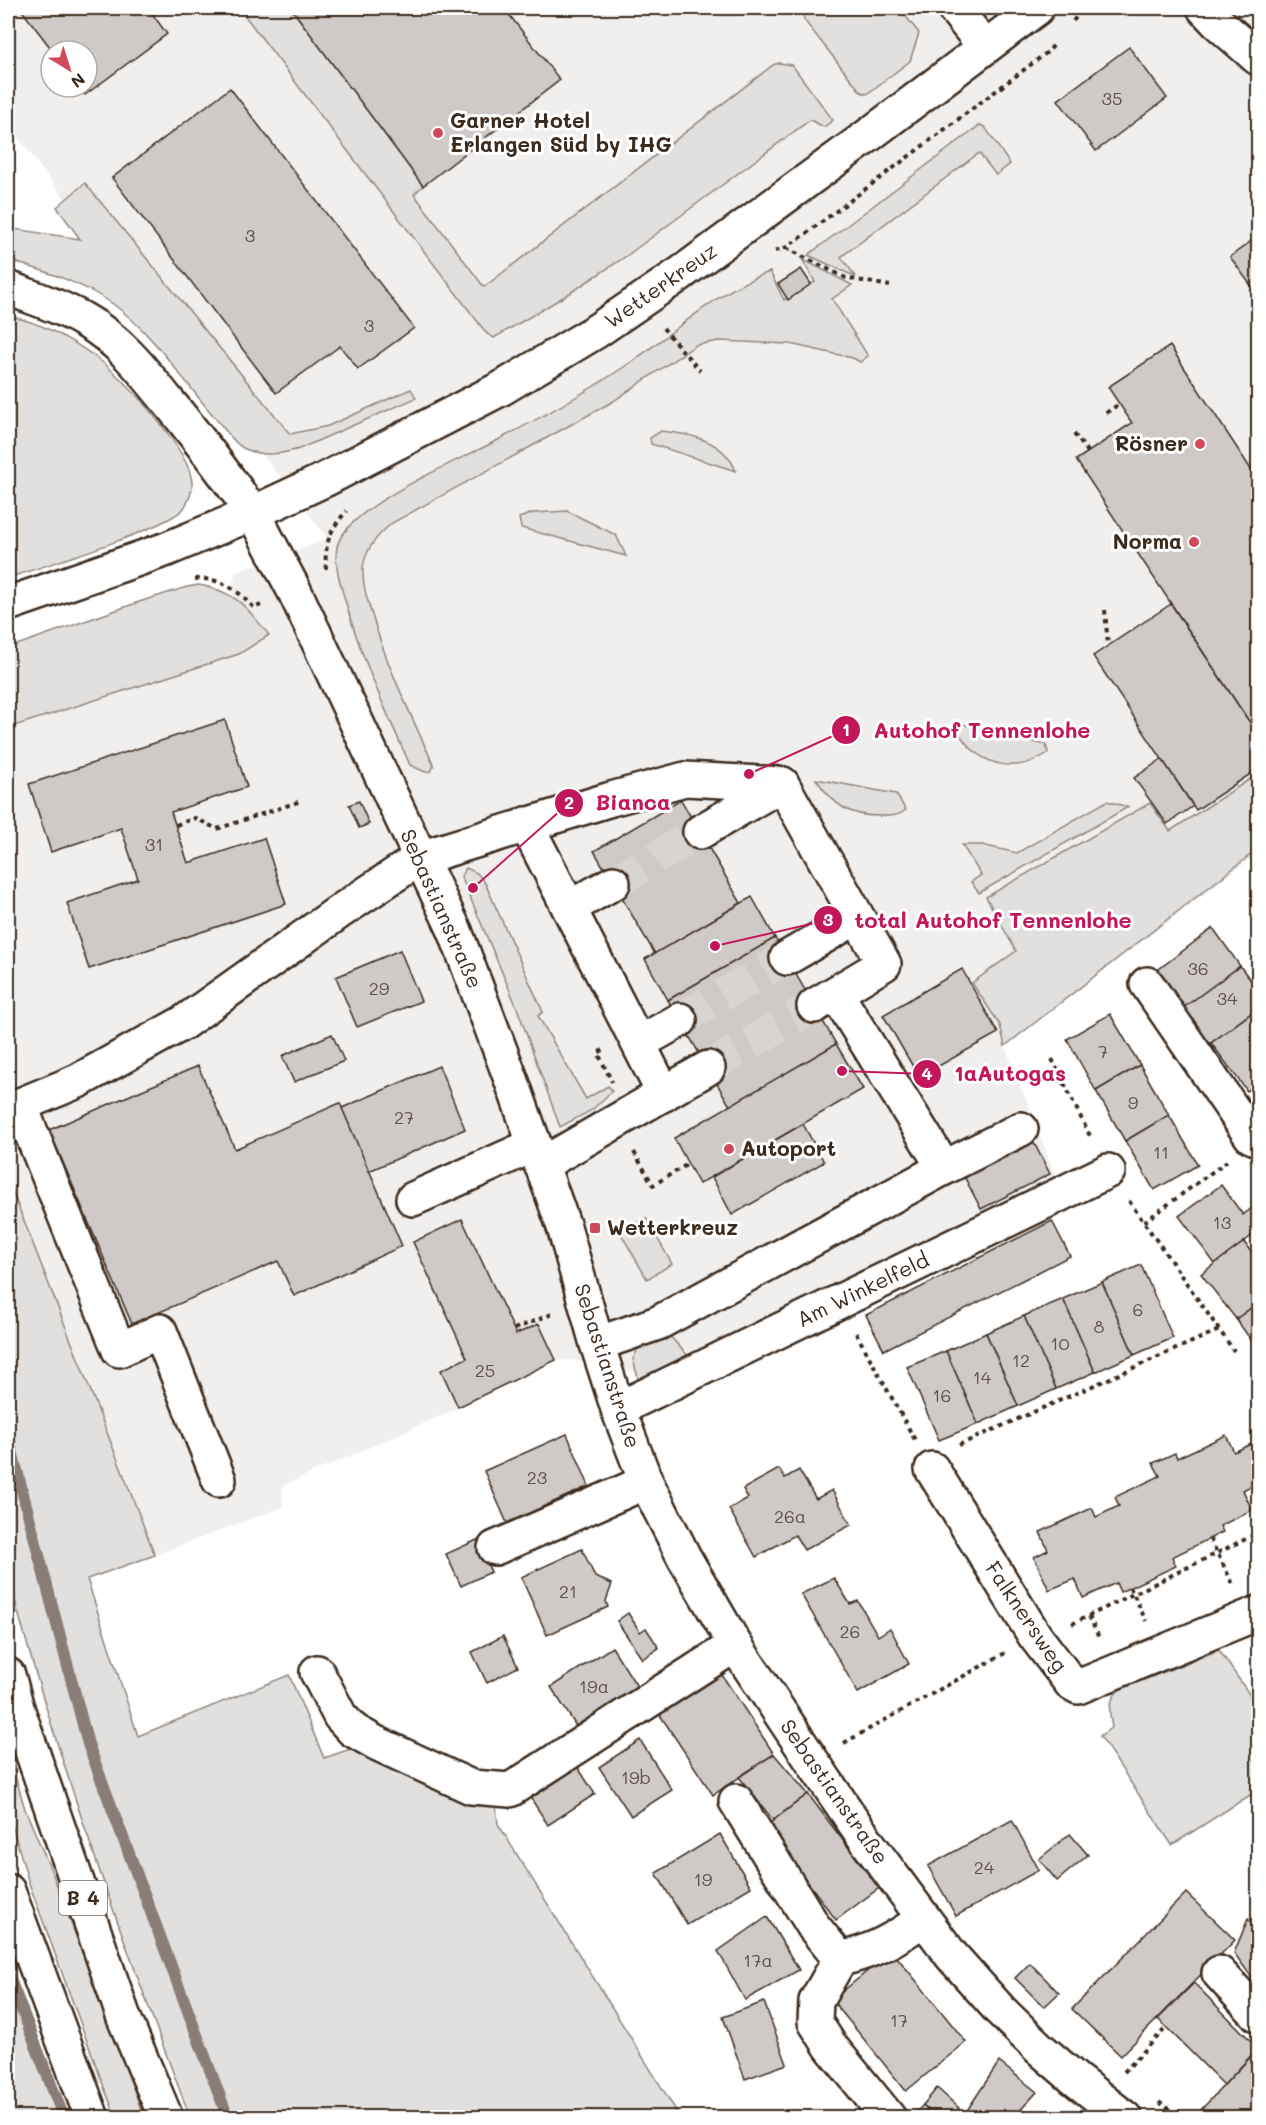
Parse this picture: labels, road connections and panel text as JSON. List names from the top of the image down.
{
  "streets": {
    "main road": [
      "Wetterkreuz",
      "Sebastianstraße",
      "Am Winkelfeld",
      "Falknersweg",
      "B 4"
    ]
  },
  "crossings": [
    ["Wetterkreuz", "Sebastianstraße"],
    ["Sebastianstraße", "Am Winkelfeld"]
  ],
  "places": {
    "other": [
      "Garner Hotel Erlangen Süd by IHG",
      "Rösner",
      "Norma",
      "Autohof Tennenlohe",
      "Bianca",
      "total Autohof Tennenlohe",
      "1aAutogas",
      "Autoport"
    ],
    "transit": ["Wetterkreuz"]
  },
  "house_numbers": [
    "35",
    "3",
    "3",
    "31",
    "36",
    "29",
    "34",
    "7",
    "9",
    "27",
    "11",
    "13",
    "6",
    "8",
    "10",
    "12",
    "25",
    "14",
    "16",
    "23",
    "26a",
    "21",
    "26",
    "19a",
    "19b",
    "24",
    "19",
    "17a",
    "17"
  ],
  "north": "bottom right"
}
